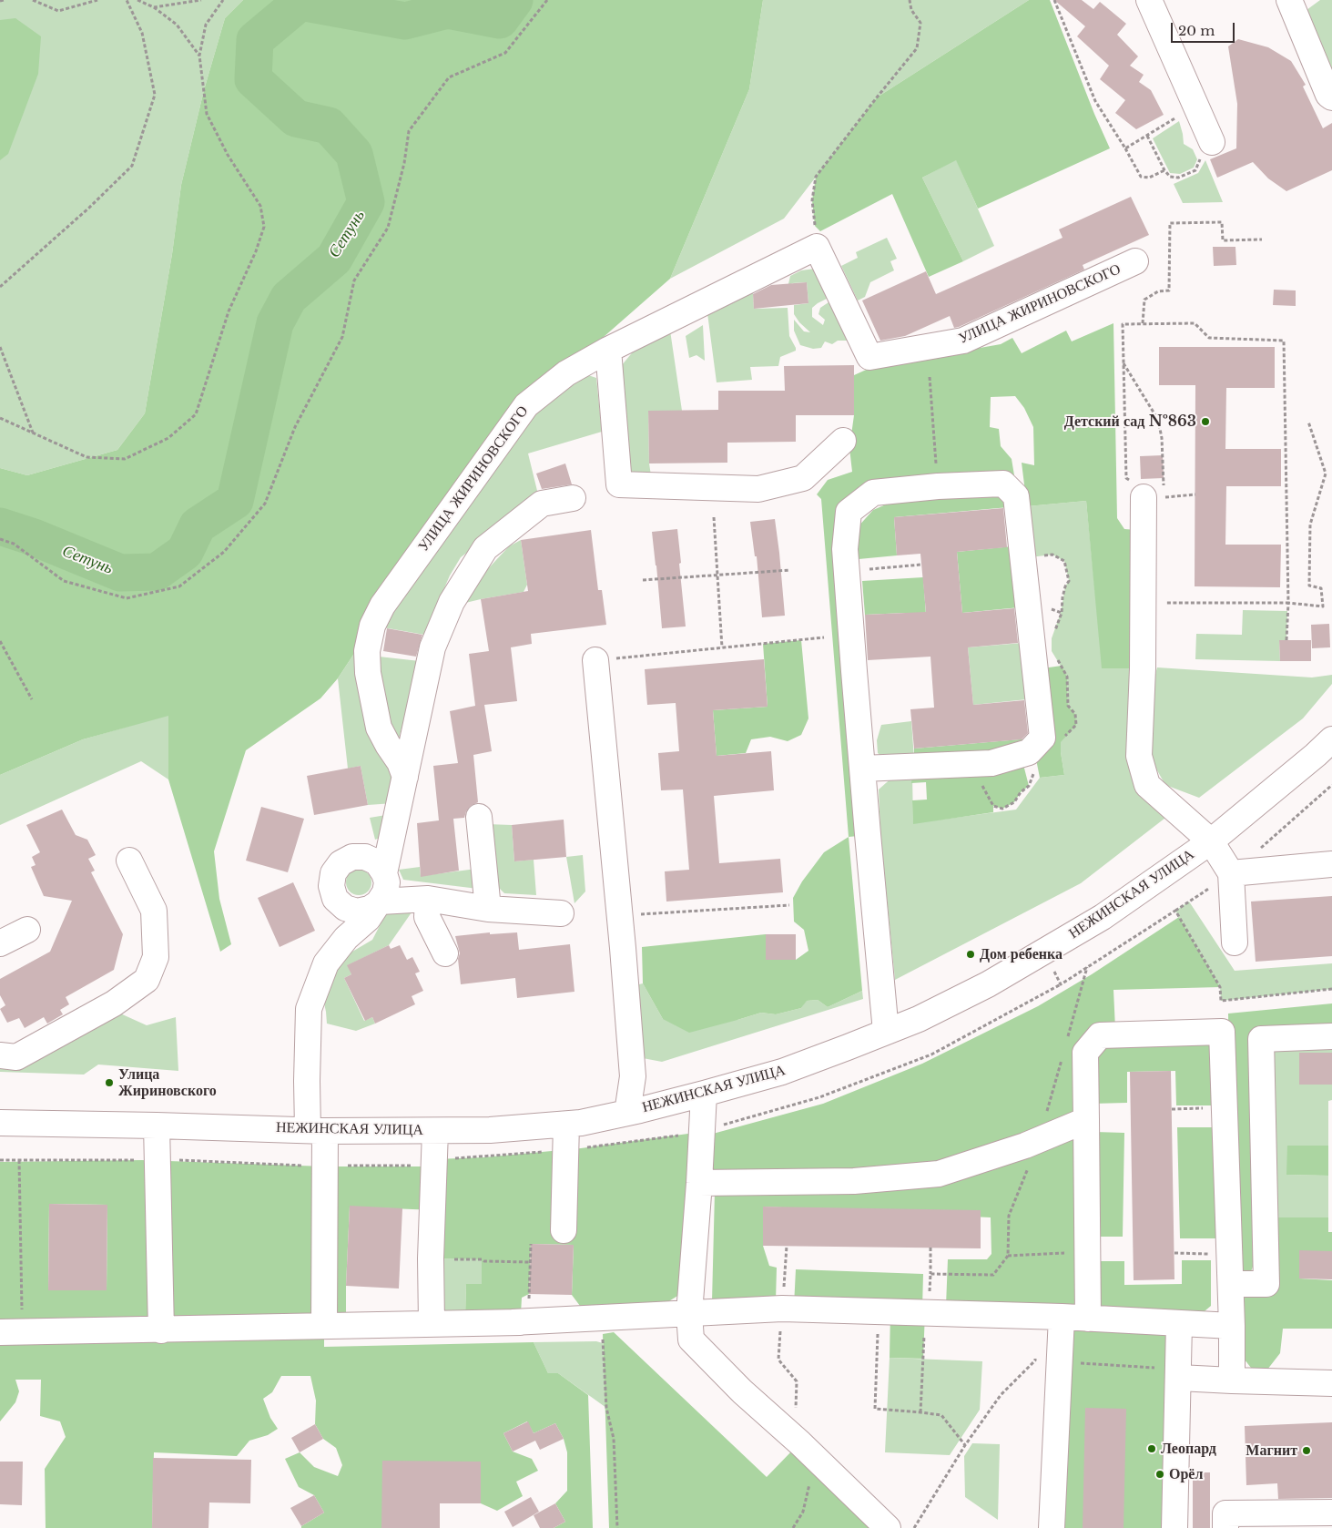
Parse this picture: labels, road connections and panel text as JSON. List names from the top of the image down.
{
  "streets": {
    "street": ["УЛИЦА ЖИРИНОВСКОГО", "НЕЖИНСКАЯ УЛИЦА"]
  },
  "water": ["Сетунь"],
  "places": [
    "Детский сад №863",
    "Дом ребенка",
    "Улица Жириновского",
    "Леопард",
    "Магнит",
    "Орёл"
  ],
  "scale_bar": "20 m"
}
